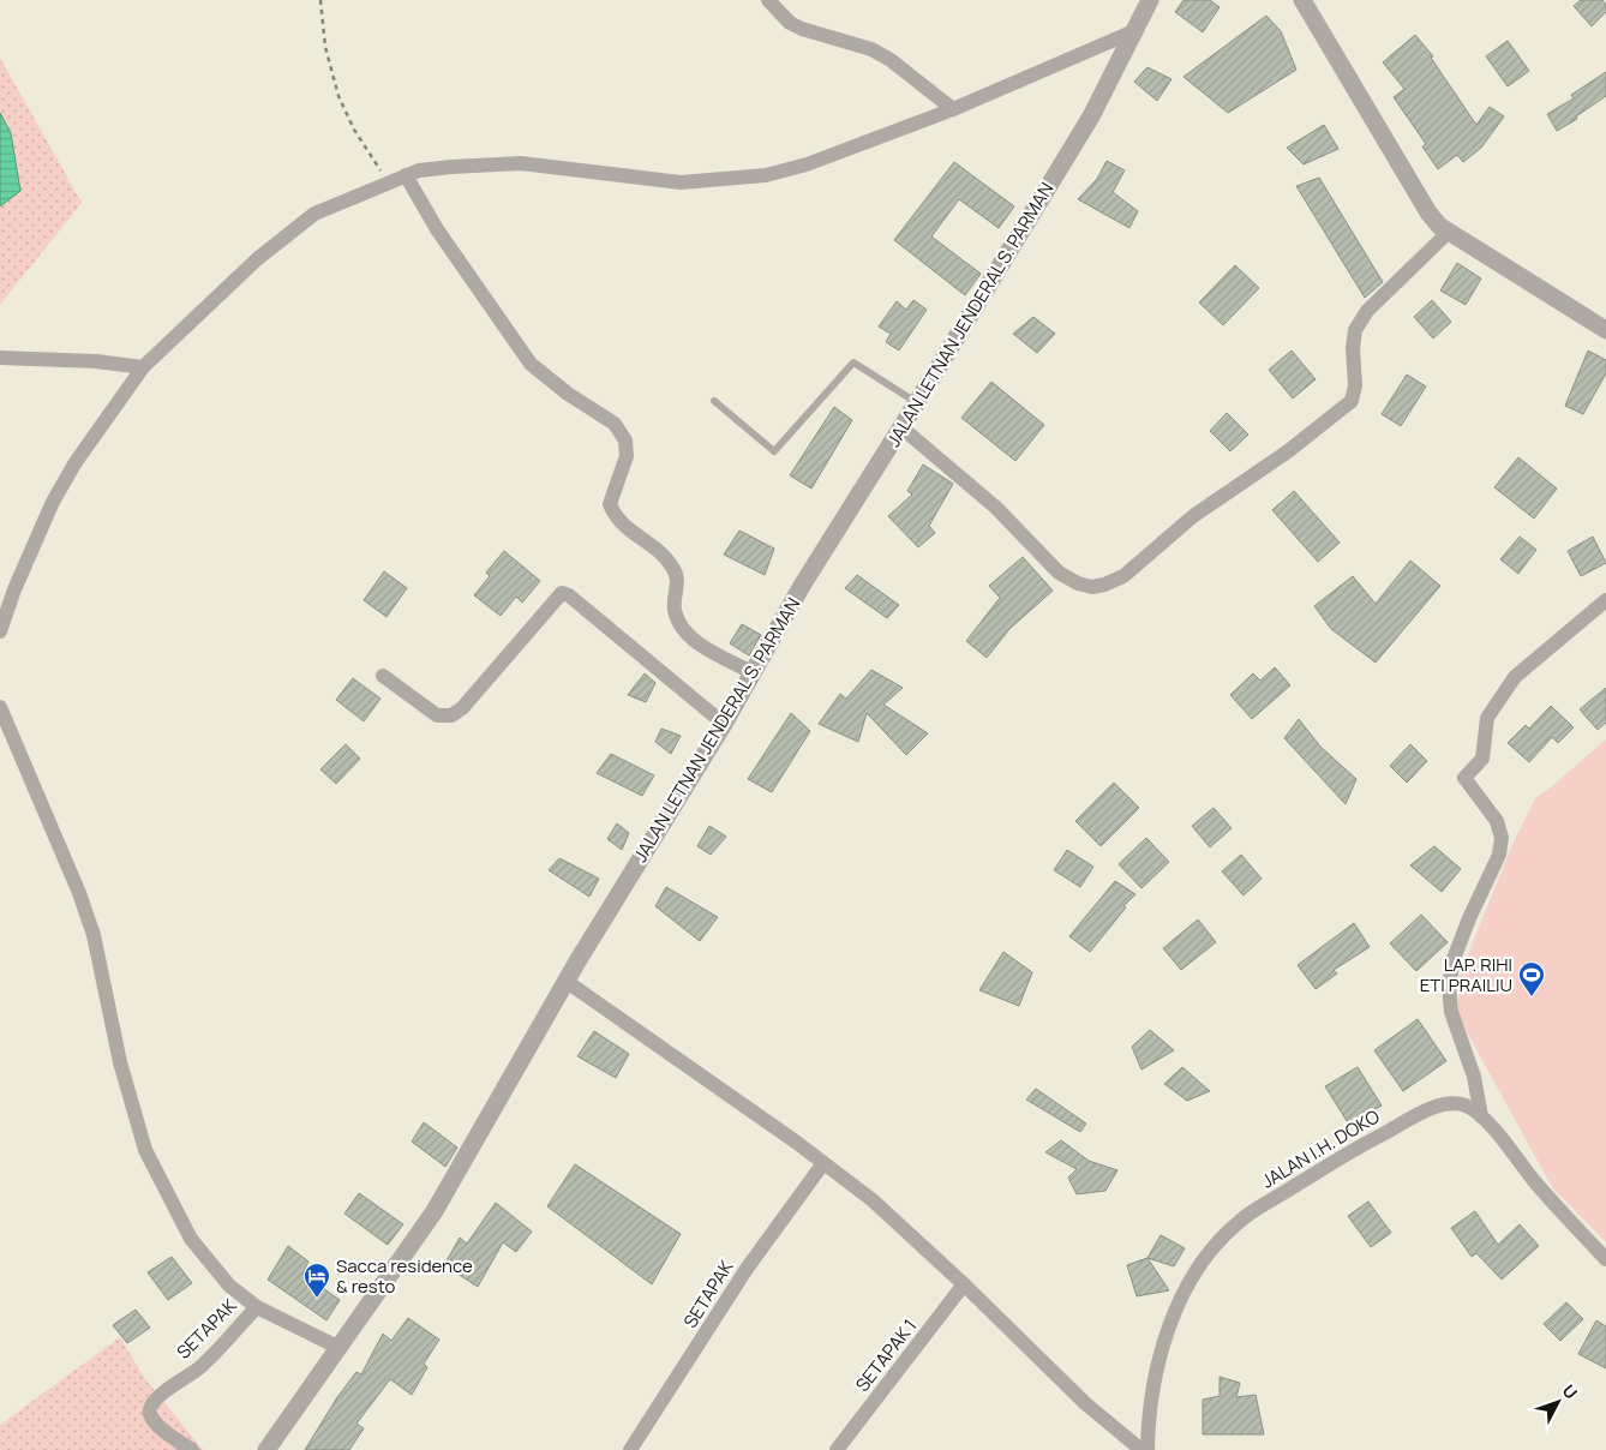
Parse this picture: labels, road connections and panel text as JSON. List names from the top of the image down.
{
  "streets": {
    "street": [
      "JALAN LETNAN JENDERAL S. PARMAN",
      "JALAN I.H. DOKO",
      "SETAPAK",
      "SETAPAK 1"
    ]
  },
  "places": {
    "sports": ["LAP. RIHI ETI PRAILIU"],
    "hotel": ["Sacca residence & resto"]
  },
  "north": "top right"
}
